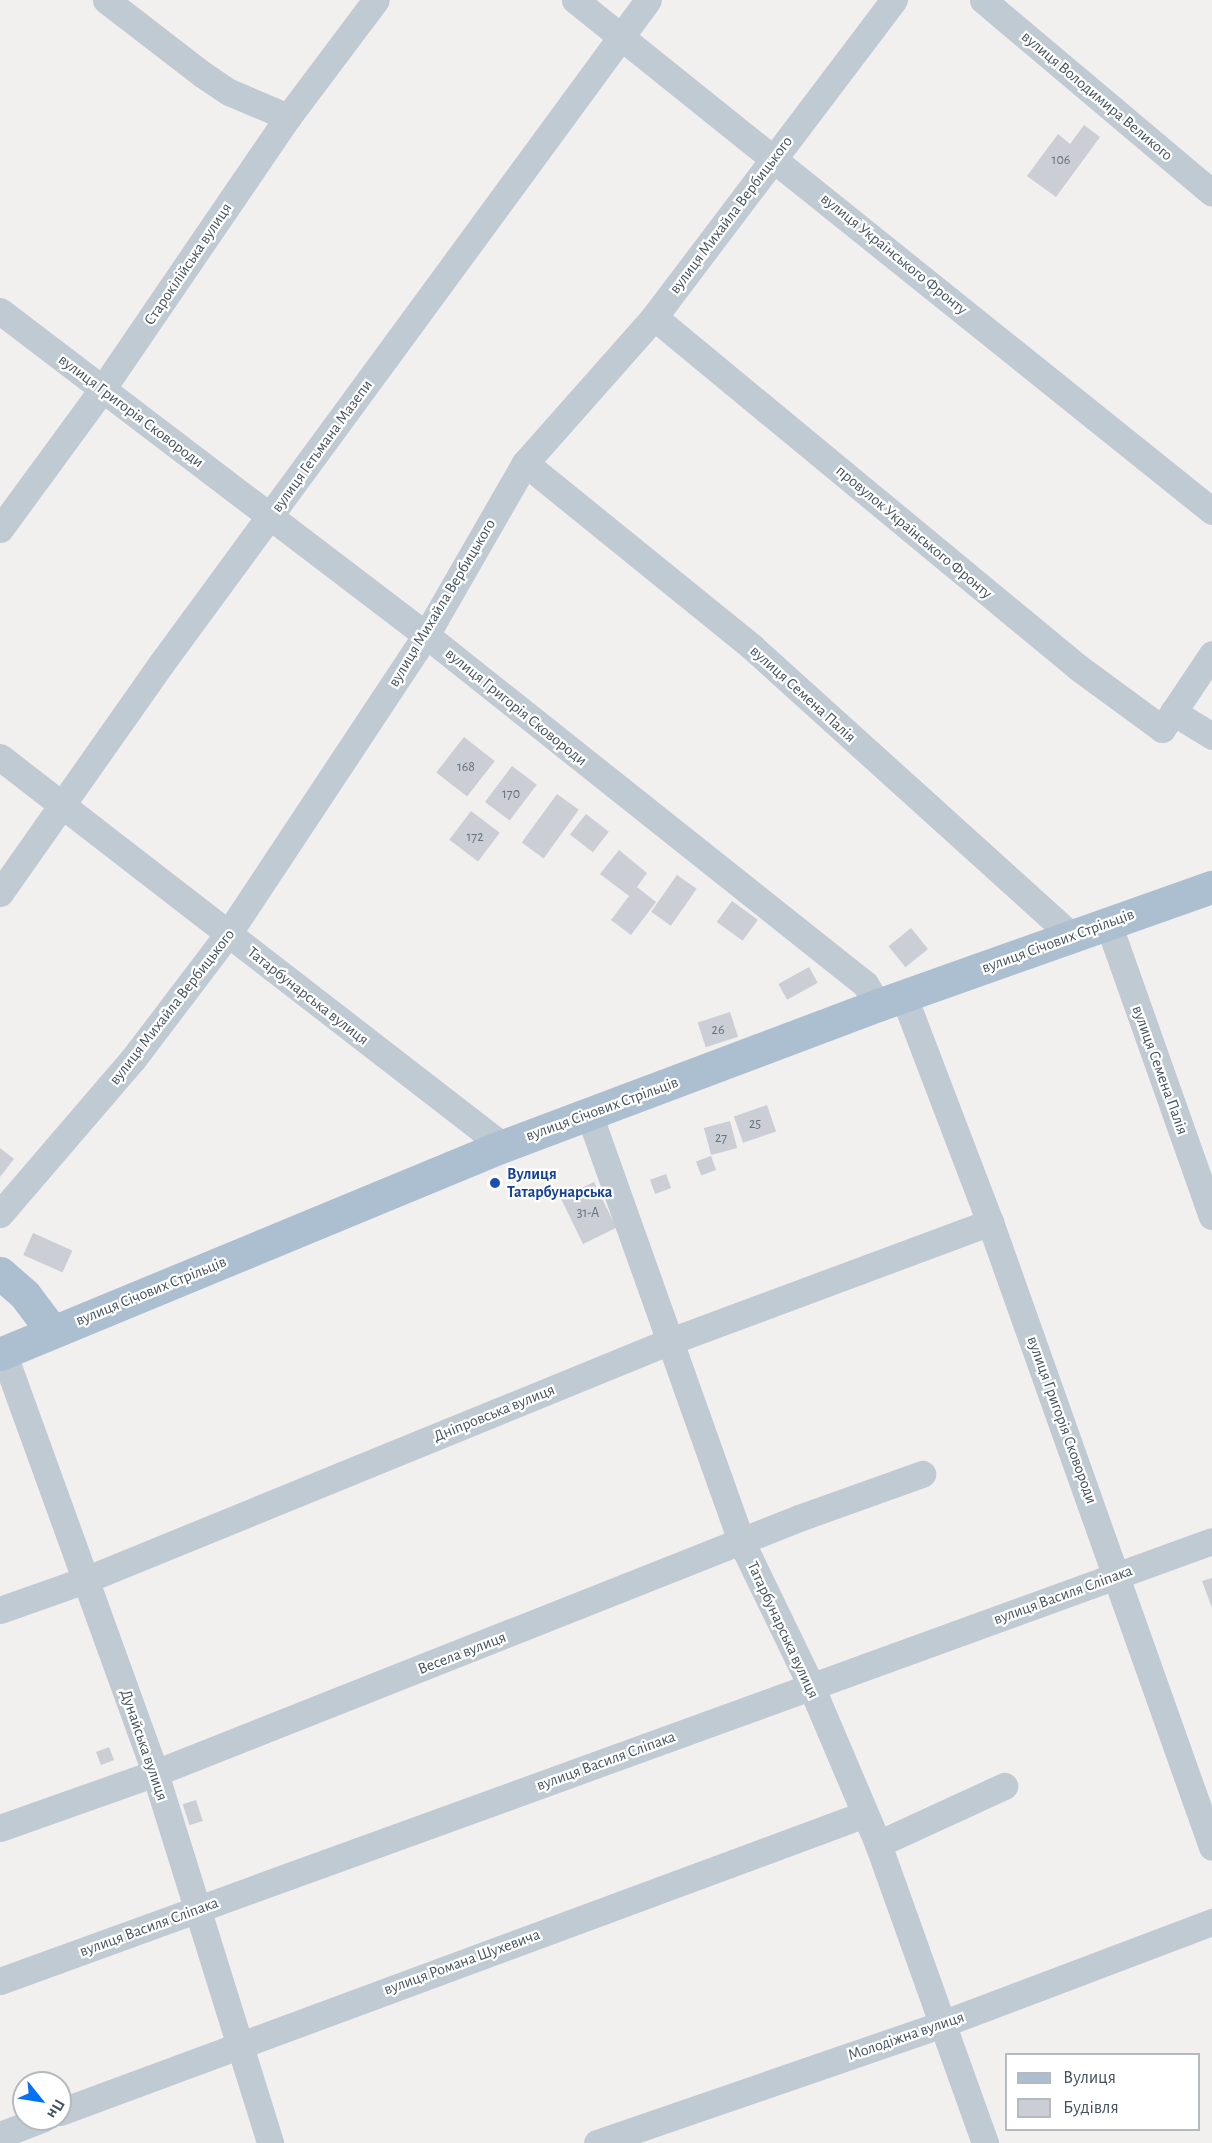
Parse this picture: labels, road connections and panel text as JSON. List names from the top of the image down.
{
  "streets": {
    "main road": ["вулиця Січових Стрільців"],
    "street": [
      "вулиця Володимира Великого",
      "вулиця Михайла Вербицького",
      "вулиця Українського Фронту",
      "Старокілійська вулиця",
      "вулиця Григорія Сковороди",
      "вулиця Гетьмана Мазепи",
      "провулок Українського Фронту",
      "вулиця Семена Палія",
      "Татарбунарська вулиця",
      "Дніпровська вулиця",
      "вулиця Василя Сліпака",
      "Весела вулиця",
      "Дунайська вулиця",
      "вулиця Романа Шухевича",
      "Молодіжна вулиця"
    ]
  },
  "crossings": [
    ["вулиця Михайла Вербицького", "вулиця Українського Фронту"],
    ["вулиця Михайла Вербицького", "вулиця Григорія Сковороди"],
    ["вулиця Михайла Вербицького", "провулок Українського Фронту"],
    ["вулиця Михайла Вербицького", "вулиця Семена Палія"],
    ["вулиця Михайла Вербицького", "Татарбунарська вулиця"],
    ["вулиця Українського Фронту", "вулиця Гетьмана Мазепи"],
    ["Старокілійська вулиця", "вулиця Григорія Сковороди"],
    ["вулиця Григорія Сковороди", "вулиця Гетьмана Мазепи"],
    ["вулиця Григорія Сковороди", "вулиця Січових Стрільців"],
    ["вулиця Григорія Сковороди", "Дніпровська вулиця"],
    ["вулиця Григорія Сковороди", "вулиця Василя Сліпака"],
    ["вулиця Гетьмана Мазепи", "Татарбунарська вулиця"],
    ["вулиця Семена Палія", "вулиця Січових Стрільців"],
    ["вулиця Січових Стрільців", "Татарбунарська вулиця"],
    ["вулиця Січових Стрільців", "Дунайська вулиця"],
    ["Татарбунарська вулиця", "Дніпровська вулиця"],
    ["Татарбунарська вулиця", "вулиця Василя Сліпака"],
    ["Татарбунарська вулиця", "Весела вулиця"],
    ["Татарбунарська вулиця", "вулиця Романа Шухевича"],
    ["Татарбунарська вулиця", "Молодіжна вулиця"],
    ["Дніпровська вулиця", "Дунайська вулиця"],
    ["вулиця Василя Сліпака", "Дунайська вулиця"],
    ["Весела вулиця", "Дунайська вулиця"],
    ["Дунайська вулиця", "вулиця Романа Шухевича"]
  ],
  "places": ["Вулиця Татарбунарська"],
  "house_numbers": [
    "106",
    "168",
    "170",
    "172",
    "26",
    "25",
    "27",
    "31-А"
  ],
  "legend": ["Вулиця", "Будівля"],
  "north": "bottom right"
}
